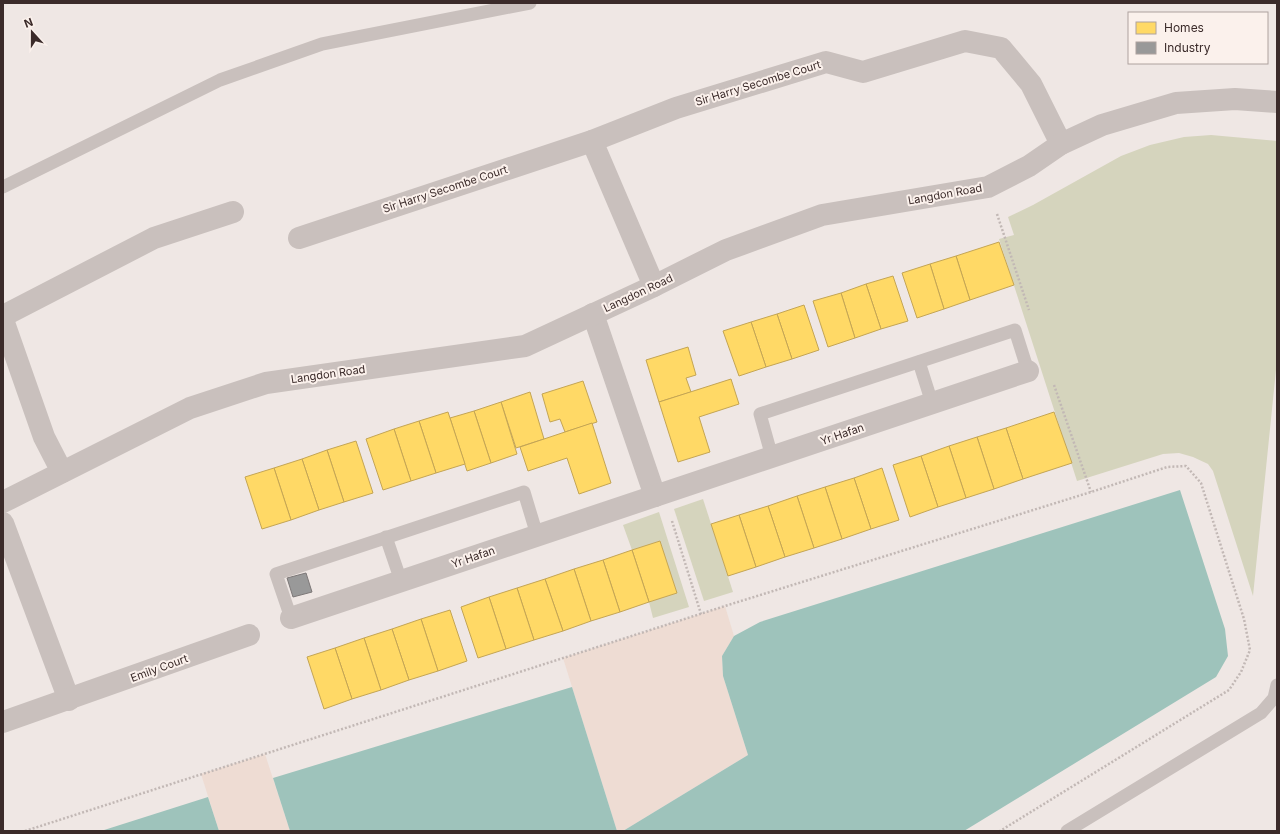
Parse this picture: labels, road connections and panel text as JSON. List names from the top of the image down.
{
  "streets": {
    "street": [
      "Sir Harry Secombe Court",
      "Langdon Road",
      "Yr Hafan",
      "Emily Court"
    ]
  },
  "crossings": [
    ["Sir Harry Secombe Court", "Langdon Road"]
  ],
  "legend": ["Homes", "Industry"],
  "north": "top"
}
